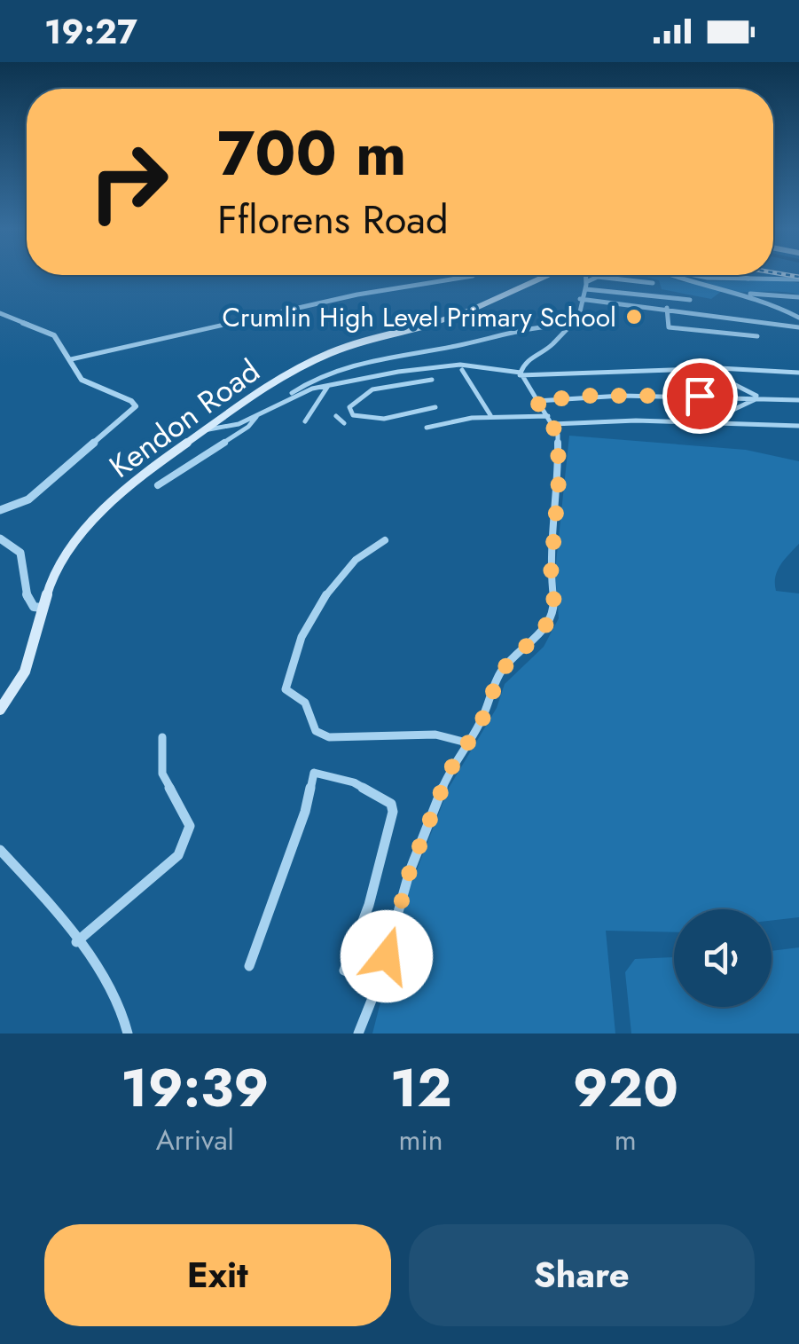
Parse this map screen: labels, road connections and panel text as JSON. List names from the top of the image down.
{
  "streets": {
    "main road": ["Kendon Road"]
  },
  "places": ["Crumlin High Level Primary School"],
  "page": {
    "status": "19:27",
    "turn": ["700 m", "Fflorens Road"],
    "eta": [
      "19:39",
      "Arrival",
      "12",
      "min",
      "920",
      "m"
    ],
    "buttons": ["Exit", "Share"]
  }
}
